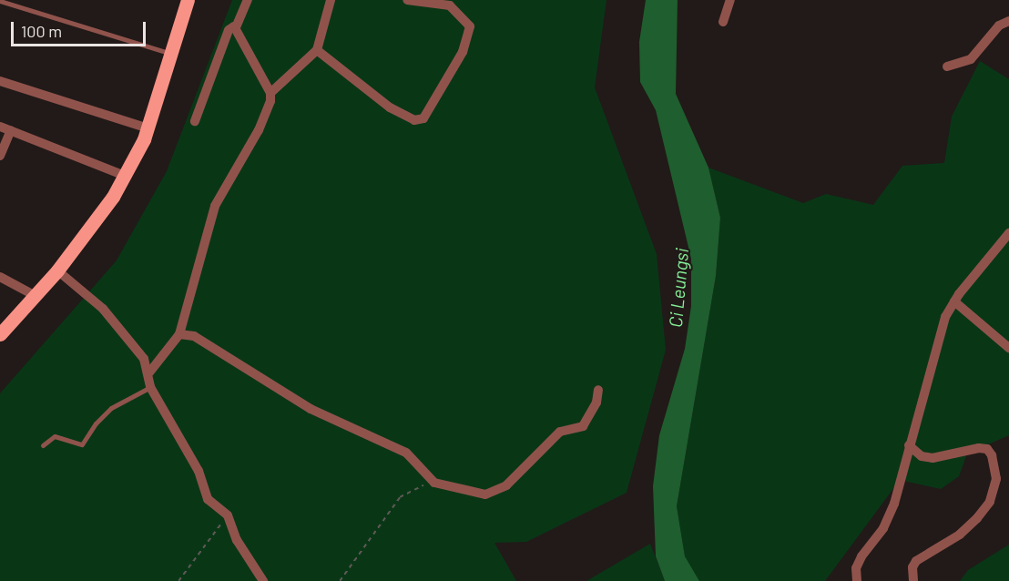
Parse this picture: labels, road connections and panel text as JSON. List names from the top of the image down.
{
  "water": ["Ci Leungsi"],
  "scale_bar": "100 m"
}
